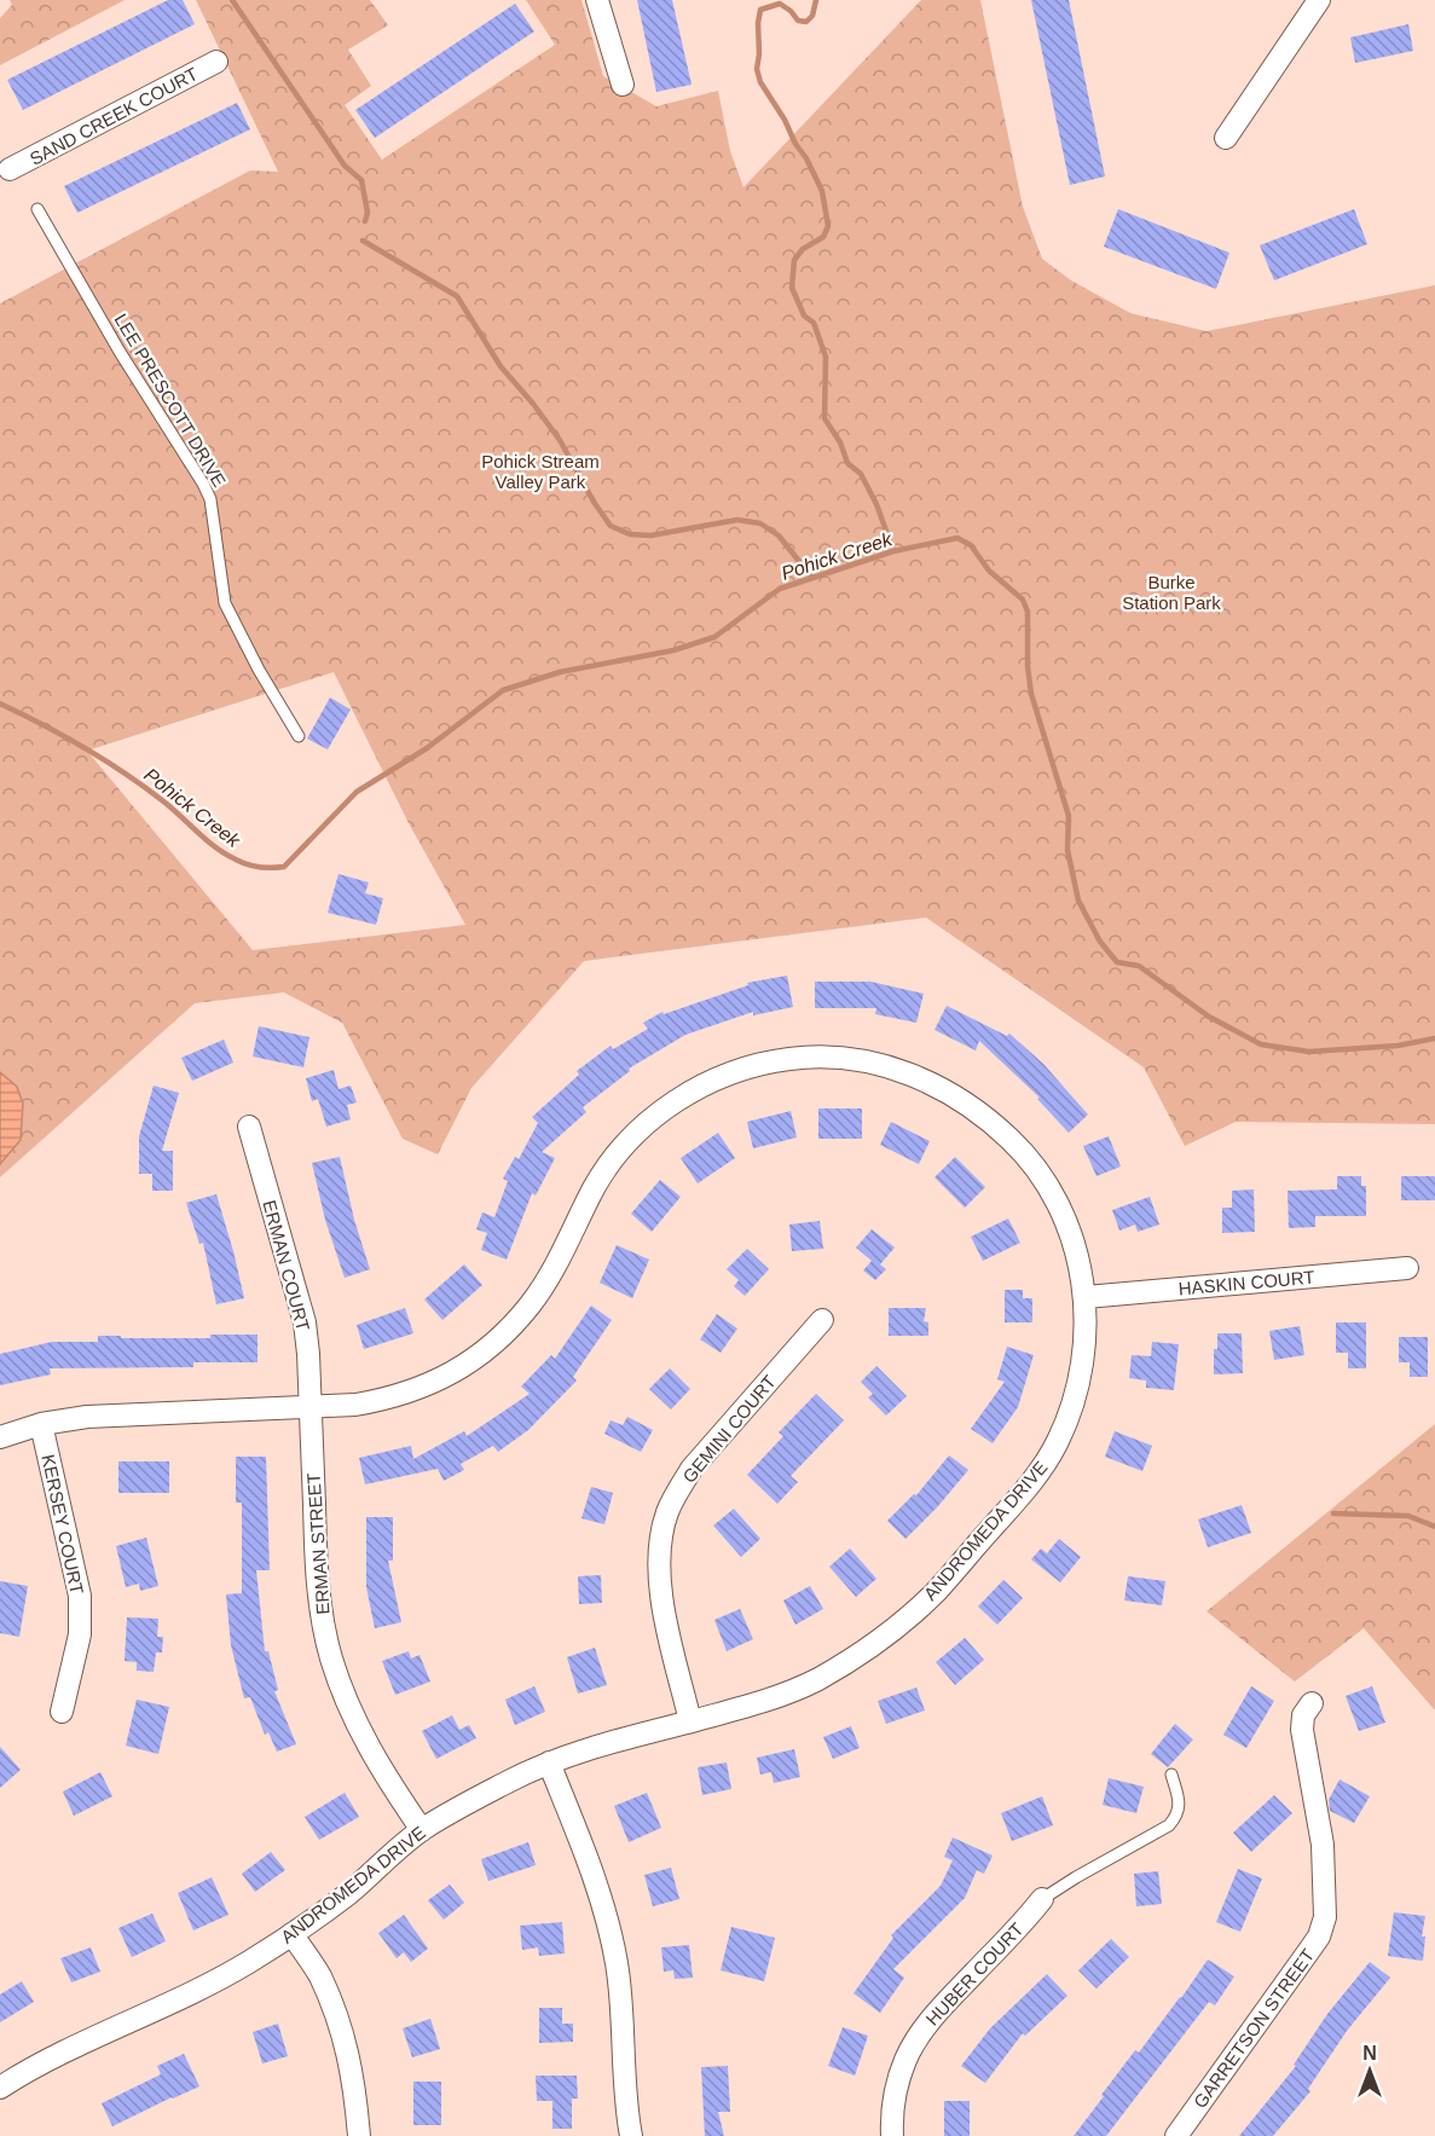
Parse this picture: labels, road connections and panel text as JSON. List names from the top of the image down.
{
  "streets": {
    "street": [
      "SAND CREEK COURT",
      "ERMAN COURT",
      "HASKIN COURT",
      "GEMINI COURT",
      "KERSEY COURT",
      "ANDROMEDA DRIVE",
      "ERMAN STREET",
      "HUBER COURT",
      "GARRETSON STREET"
    ],
    "lane": ["LEE PRESCOTT DRIVE"]
  },
  "crossings": [
    ["ERMAN COURT", "ANDROMEDA DRIVE"],
    ["ERMAN COURT", "ERMAN STREET"],
    ["HASKIN COURT", "ANDROMEDA DRIVE"],
    ["GEMINI COURT", "ANDROMEDA DRIVE"],
    ["KERSEY COURT", "ANDROMEDA DRIVE"],
    ["ANDROMEDA DRIVE", "ERMAN STREET"]
  ],
  "water": ["Pohick Creek"],
  "parks": ["Pohick Stream Valley Park", "Burke Station Park"],
  "north": "top"
}
